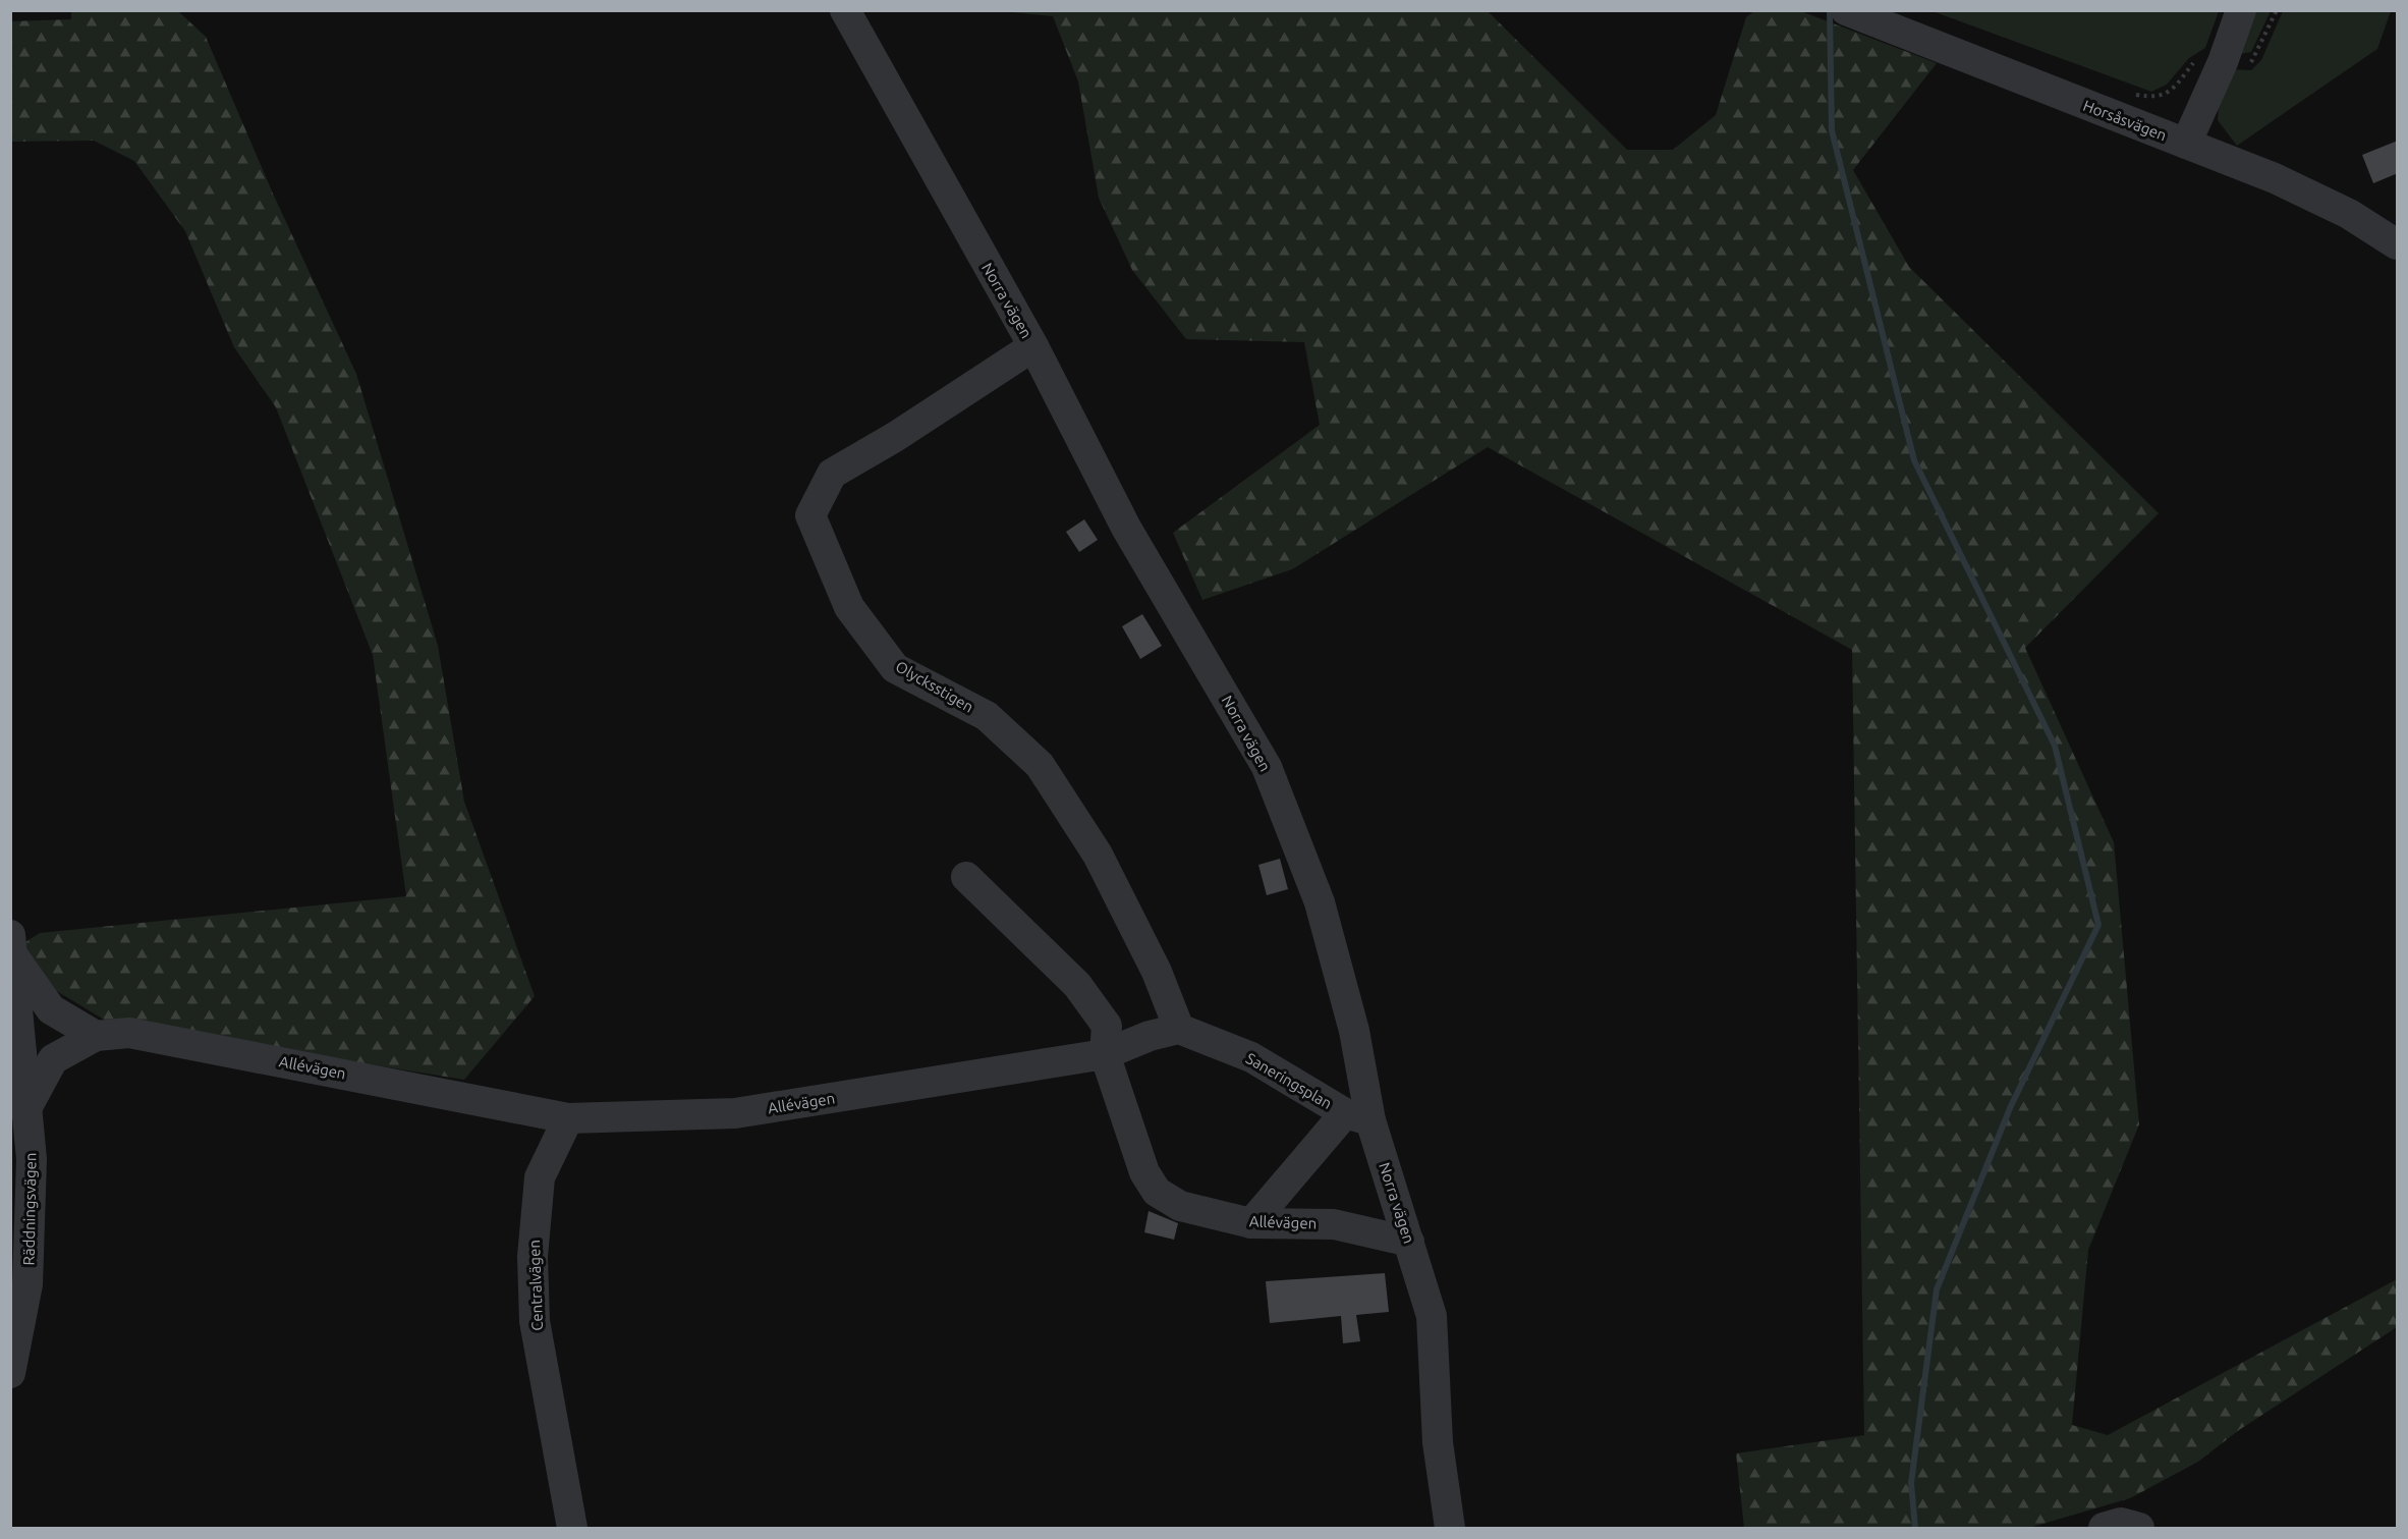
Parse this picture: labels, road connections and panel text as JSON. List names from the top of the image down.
{
  "streets": {
    "street": [
      "Horsåsvägen",
      "Norra vägen",
      "Olycksstigen",
      "Allévägen",
      "Saneringsplan",
      "Räddningsvägen",
      "Centralvägen"
    ]
  },
  "crossings": [
    ["Norra vägen", "Olycksstigen"],
    ["Norra vägen", "Allévägen"],
    ["Norra vägen", "Saneringsplan"],
    ["Olycksstigen", "Saneringsplan"],
    ["Allévägen", "Räddningsvägen"],
    ["Allévägen", "Centralvägen"]
  ]
}
